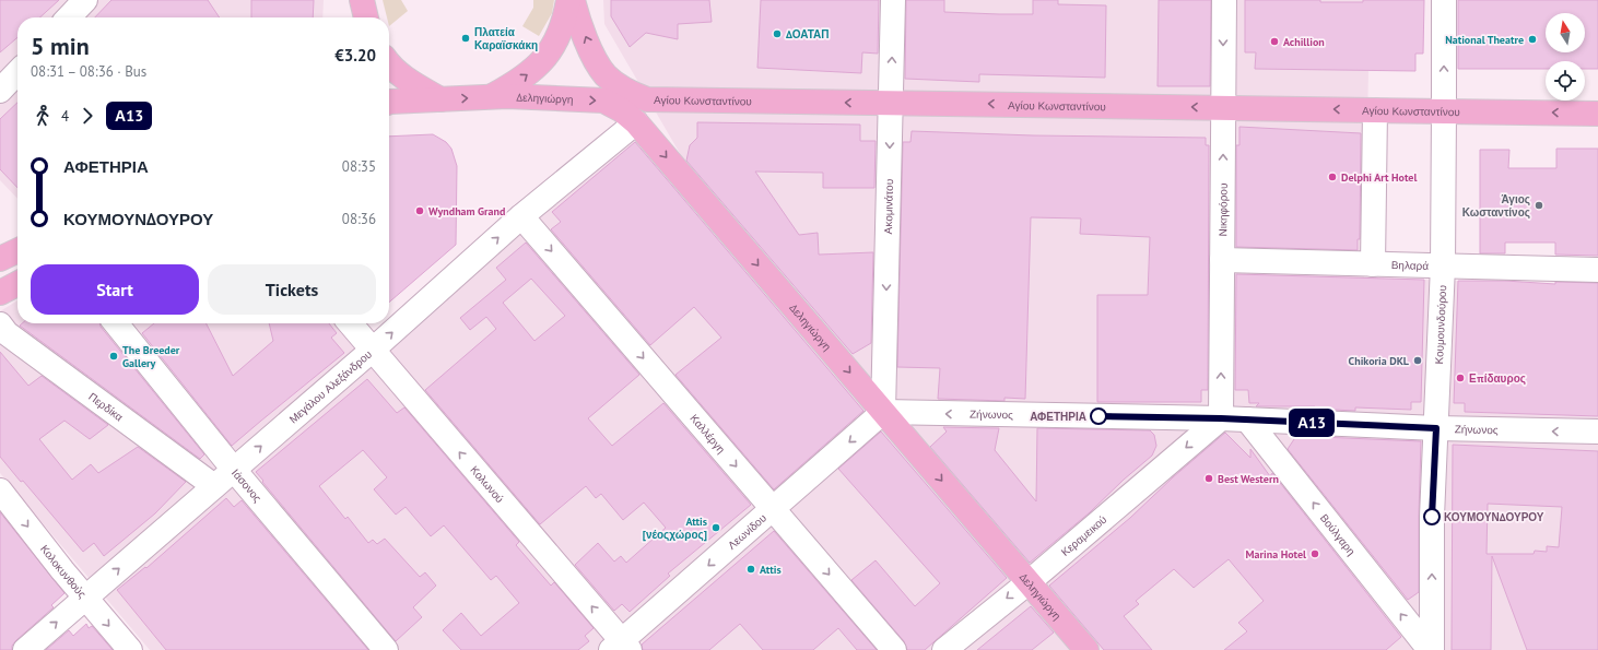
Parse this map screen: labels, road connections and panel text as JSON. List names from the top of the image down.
{
  "streets": {
    "main road": ["Δεληγιώργη", "Αγίου Κωνσταντίνου"],
    "street": [
      "Ακομινάτου",
      "Νικηφόρου",
      "Βηλαρά",
      "Κουμουνδούρου",
      "Μεγάλου Αλεξάνδρου",
      "Περδίκα",
      "Ζήνωνος",
      "Καλλέργη",
      "Κολωνού",
      "Ιάσονος",
      "Λεωνίδου",
      "Κεραμεικού",
      "Βούλγαρη",
      "Κολοκυνθούς"
    ]
  },
  "crossings": [
    ["Δεληγιώργη", "Ακομινάτου"],
    ["Δεληγιώργη", "Μεγάλου Αλεξάνδρου"],
    ["Δεληγιώργη", "Ζήνωνος"],
    ["Δεληγιώργη", "Λεωνίδου"],
    ["Δεληγιώργη", "Κεραμεικού"],
    ["Αγίου Κωνσταντίνου", "Ακομινάτου"],
    ["Αγίου Κωνσταντίνου", "Νικηφόρου"],
    ["Αγίου Κωνσταντίνου", "Κουμουνδούρου"],
    ["Ακομινάτου", "Ζήνωνος"],
    ["Ακομινάτου", "Λεωνίδου"],
    ["Νικηφόρου", "Βηλαρά"],
    ["Νικηφόρου", "Ζήνωνος"],
    ["Νικηφόρου", "Κεραμεικού"],
    ["Βηλαρά", "Κουμουνδούρου"],
    ["Κουμουνδούρου", "Ζήνωνος"],
    ["Κουμουνδούρου", "Βούλγαρη"],
    ["Μεγάλου Αλεξάνδρου", "Περδίκα"],
    ["Μεγάλου Αλεξάνδρου", "Καλλέργη"],
    ["Μεγάλου Αλεξάνδρου", "Κολωνού"],
    ["Μεγάλου Αλεξάνδρου", "Ιάσονος"],
    ["Μεγάλου Αλεξάνδρου", "Κολοκυνθούς"],
    ["Ζήνωνος", "Λεωνίδου"],
    ["Ζήνωνος", "Κεραμεικού"],
    ["Ζήνωνος", "Βούλγαρη"],
    ["Καλλέργη", "Λεωνίδου"],
    ["Κολωνού", "Λεωνίδου"]
  ],
  "one_way": [
    "Δεληγιώργη",
    "Αγίου Κωνσταντίνου",
    "Κουμουνδούρου",
    "Μεγάλου Αλεξάνδρου",
    "Ζήνωνος",
    "Καλλέργη",
    "Κολωνού",
    "Λεωνίδου",
    "Κεραμεικού",
    "Βούλγαρη",
    "Κολοκυνθούς"
  ],
  "places": [
    "ΔΟΑΤΑΠ",
    "Πλατεία Καραϊσκάκη",
    "National Theatre",
    "Achillion",
    "Delphi Art Hotel",
    "Άγιος Κωσταντίνος",
    "Wyndham Grand",
    "The Breeder Gallery",
    "Chikoria DKL",
    "Επίδαυρος",
    "ΑΦΕΤΗΡΙΑ",
    "Best Western",
    "ΚΟΥΜΟΥΝΔΟΥΡΟΥ",
    "Attis [νέοςχώρος]",
    "Marina Hotel",
    "Attis"
  ],
  "lines": ["bus line Α13"],
  "north": "top",
  "page": {
    "on_map": "Α13",
    "heading": ["5 min", "08:31 – 08:36 · Bus", "€3.20"],
    "legs": ["4", "Α13"],
    "list": [
      {
        "name": "ΑΦΕΤΗΡΙΑ",
        "value": "08:35"
      },
      {
        "name": "ΚΟΥΜΟΥΝΔΟΥΡΟΥ",
        "value": "08:36"
      }
    ],
    "buttons": ["Start", "Tickets"]
  }
}
